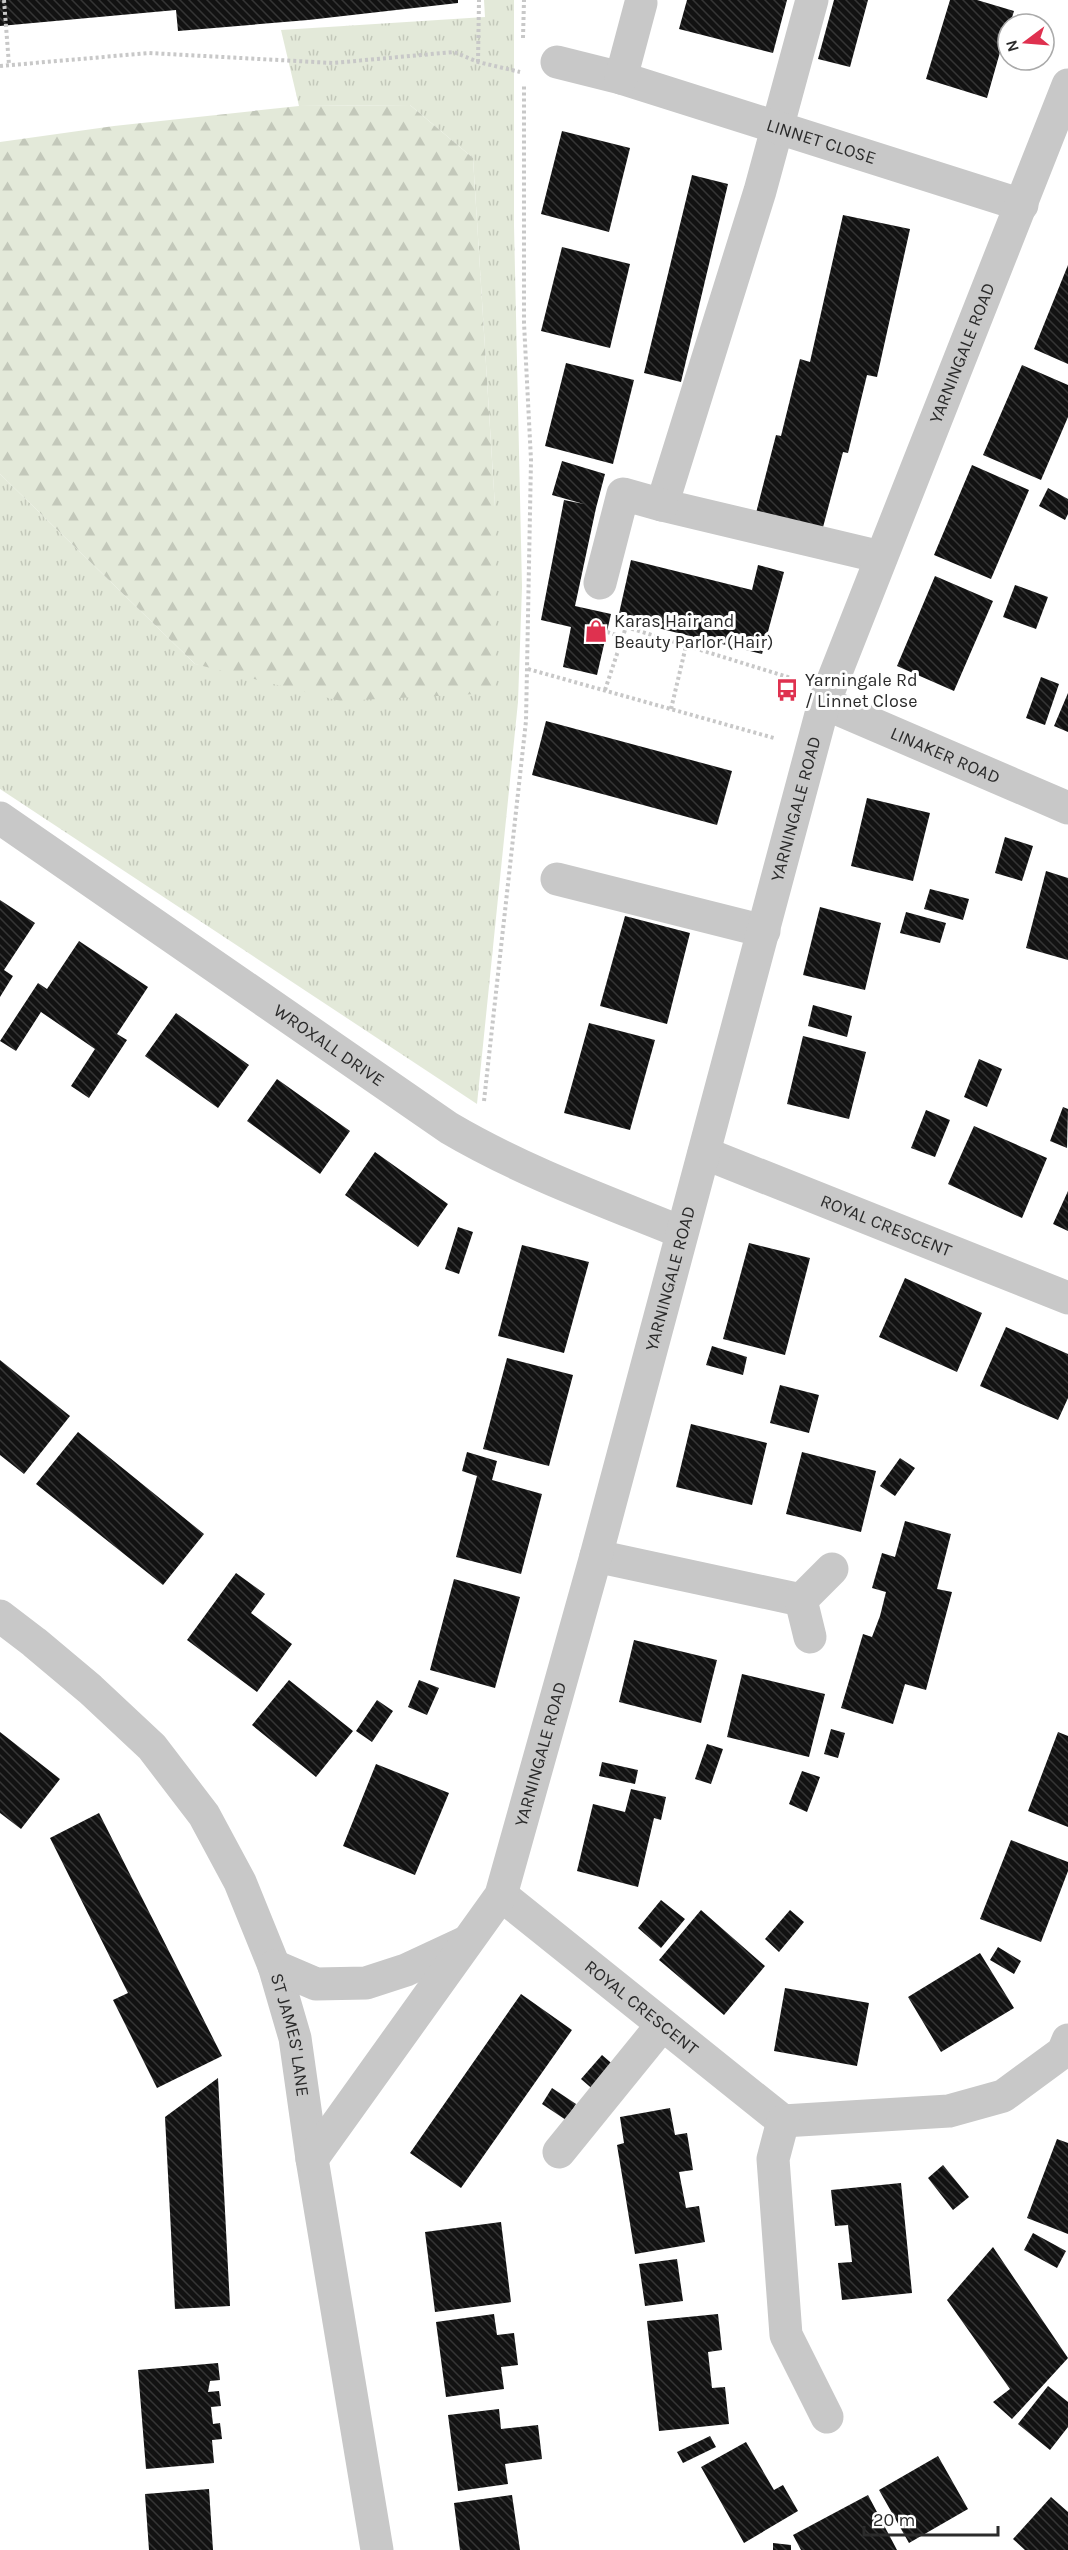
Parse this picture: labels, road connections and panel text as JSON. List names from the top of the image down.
{
  "streets": {
    "street": [
      "LINNET CLOSE",
      "YARNINGALE ROAD",
      "LINAKER ROAD",
      "WROXALL DRIVE",
      "ROYAL CRESCENT",
      "ST JAMES' LANE"
    ]
  },
  "crossings": [
    ["LINNET CLOSE", "YARNINGALE ROAD"],
    ["YARNINGALE ROAD", "LINAKER ROAD"],
    ["YARNINGALE ROAD", "WROXALL DRIVE"],
    ["YARNINGALE ROAD", "ROYAL CRESCENT"],
    ["YARNINGALE ROAD", "ST JAMES' LANE"]
  ],
  "places": {
    "shop": ["Karas Hair and Beauty Parlor (Hair)"],
    "bus stop": ["Yarningale Rd / Linnet Close"]
  },
  "scale_bar": "20 m",
  "north": "left"
}
